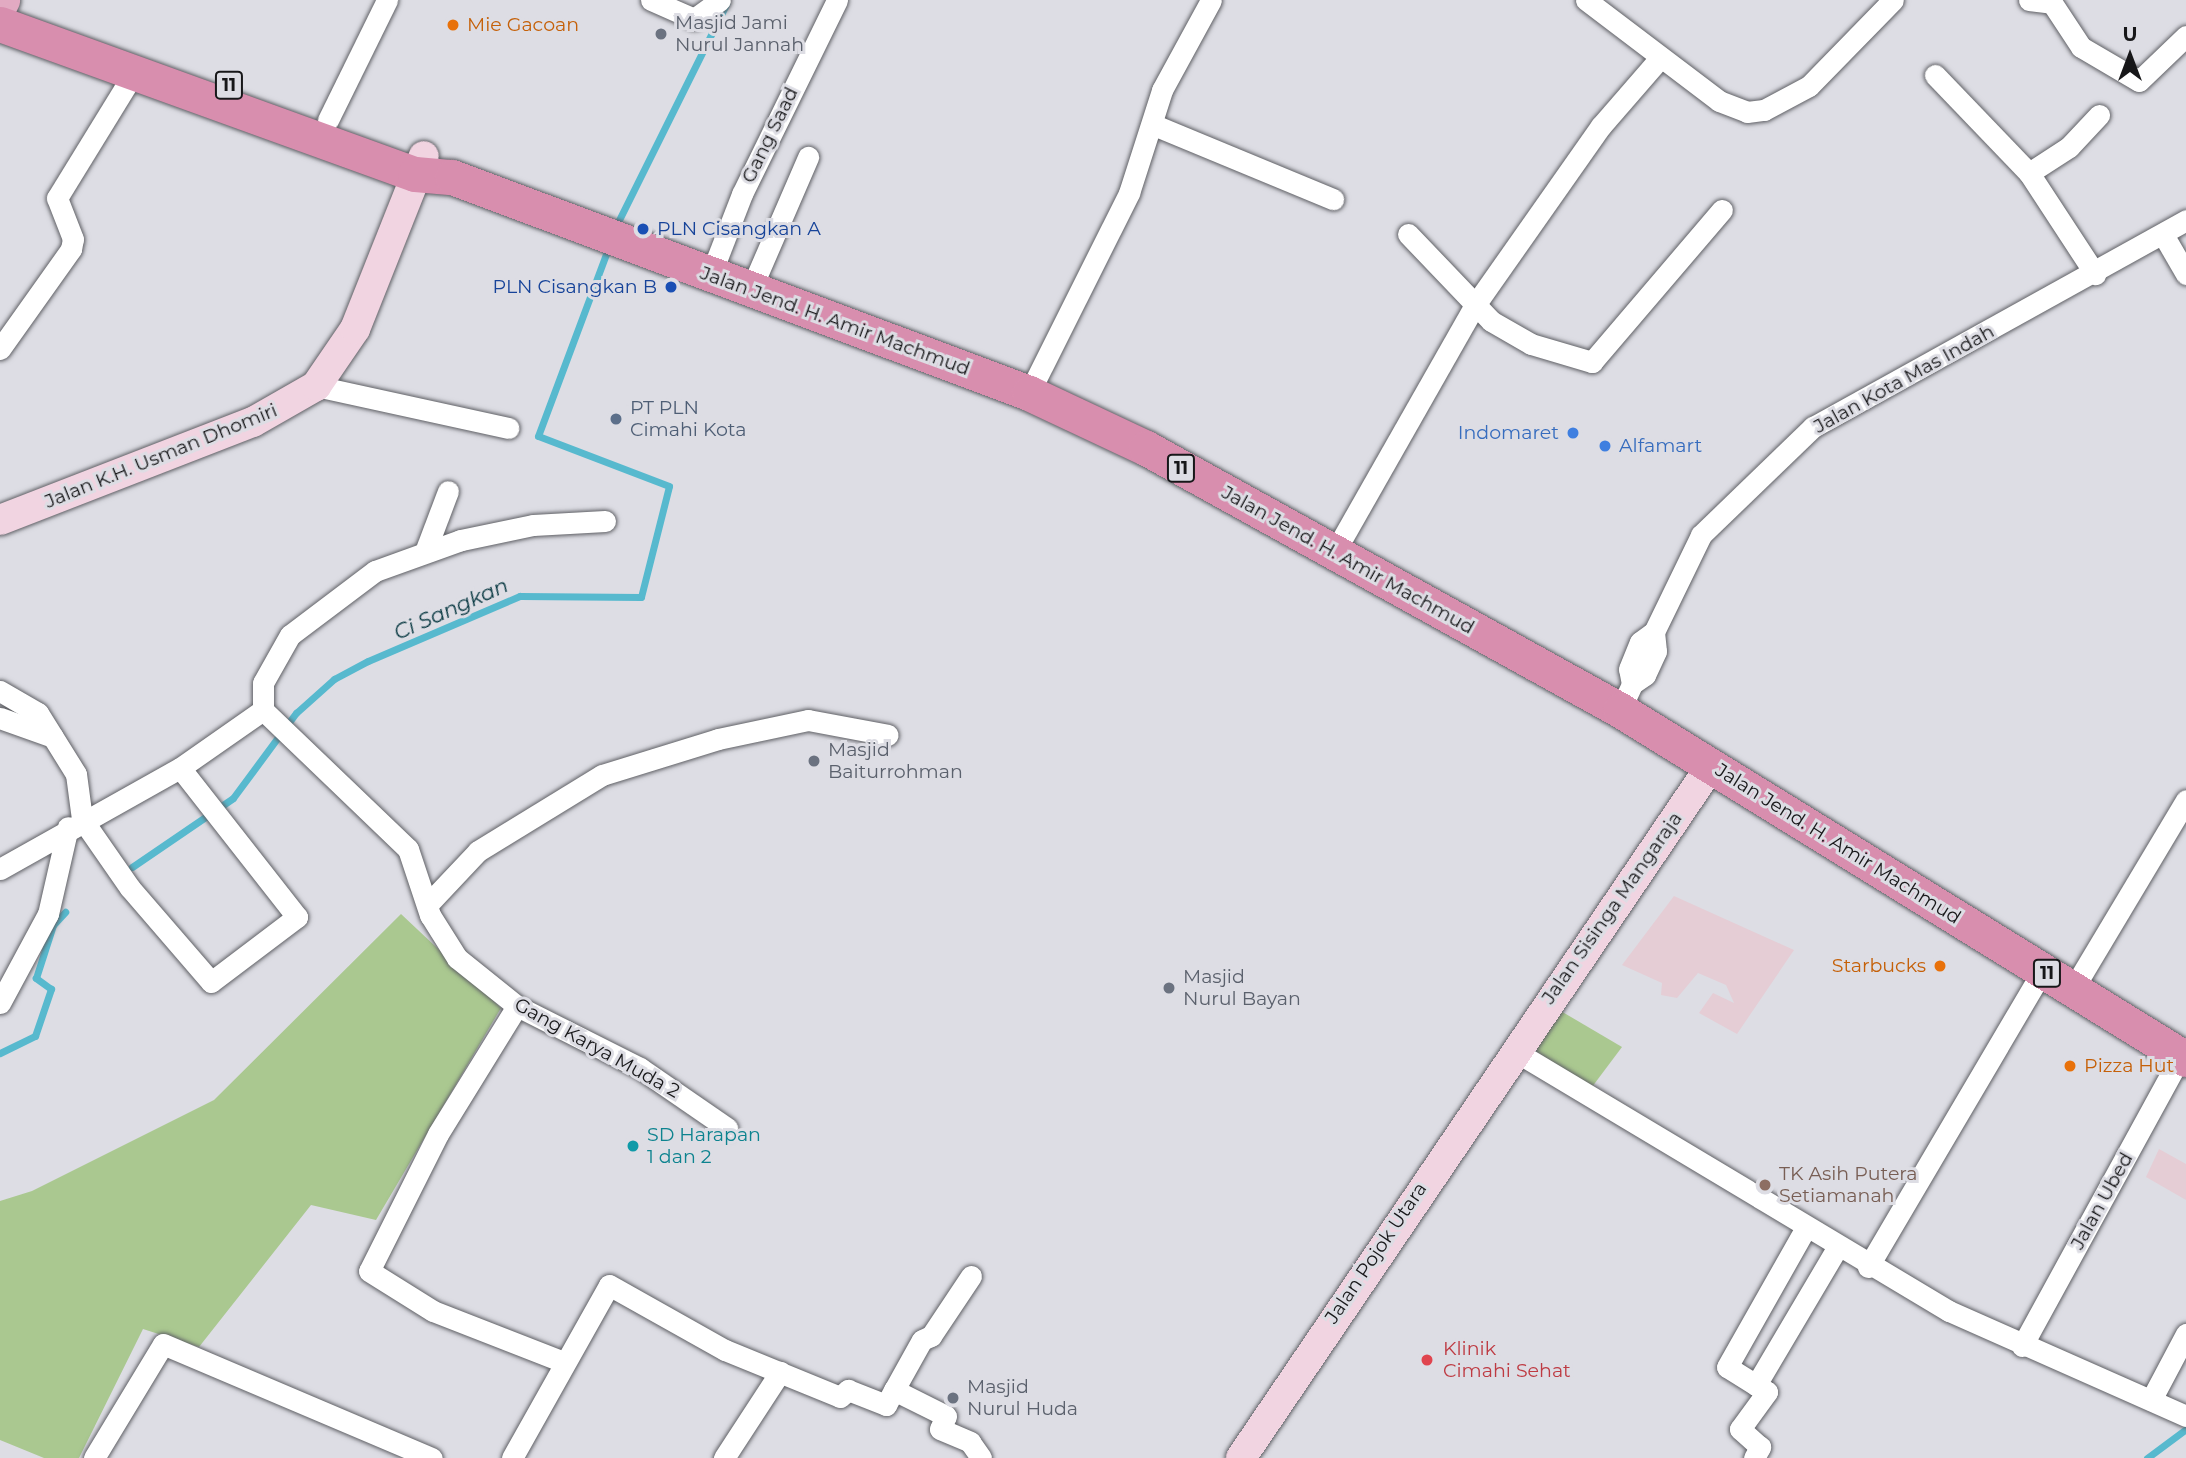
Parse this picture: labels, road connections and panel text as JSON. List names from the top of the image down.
{
  "streets": {
    "highway": ["11", "Jalan Jend. H. Amir Machmud"],
    "main road": ["Jalan K.H. Usman Dhomiri", "Jalan Sisinga Mangaraja", "Jalan Pojok Utara"],
    "street": [
      "Gang Saad",
      "Jalan Kota Mas Indah",
      "Gang Karya Muda 2",
      "Jalan Ubed"
    ]
  },
  "crossings": [
    ["Gang Saad", "Jalan Jend. H. Amir Machmud"],
    ["Jalan Jend. H. Amir Machmud", "Jalan Kota Mas Indah"],
    ["Jalan Jend. H. Amir Machmud", "Jalan K.H. Usman Dhomiri"],
    ["Jalan Jend. H. Amir Machmud", "Jalan Sisinga Mangaraja"],
    ["Jalan Jend. H. Amir Machmud", "Jalan Ubed"],
    ["Jalan Sisinga Mangaraja", "Jalan Pojok Utara"]
  ],
  "water": ["Ci Sangkan"],
  "places": [
    "Mie Gacoan",
    "Masjid Jami Nurul Jannah",
    "PLN Cisangkan A",
    "PLN Cisangkan B",
    "PT PLN Cimahi Kota",
    "Indomaret",
    "Alfamart",
    "Masjid Baiturrohman",
    "Starbucks",
    "Masjid Nurul Bayan",
    "Pizza Hut",
    "SD Harapan 1 dan 2",
    "TK Asih Putera Setiamanah",
    "Klinik Cimahi Sehat",
    "Masjid Nurul Huda"
  ],
  "north": "top"
}
